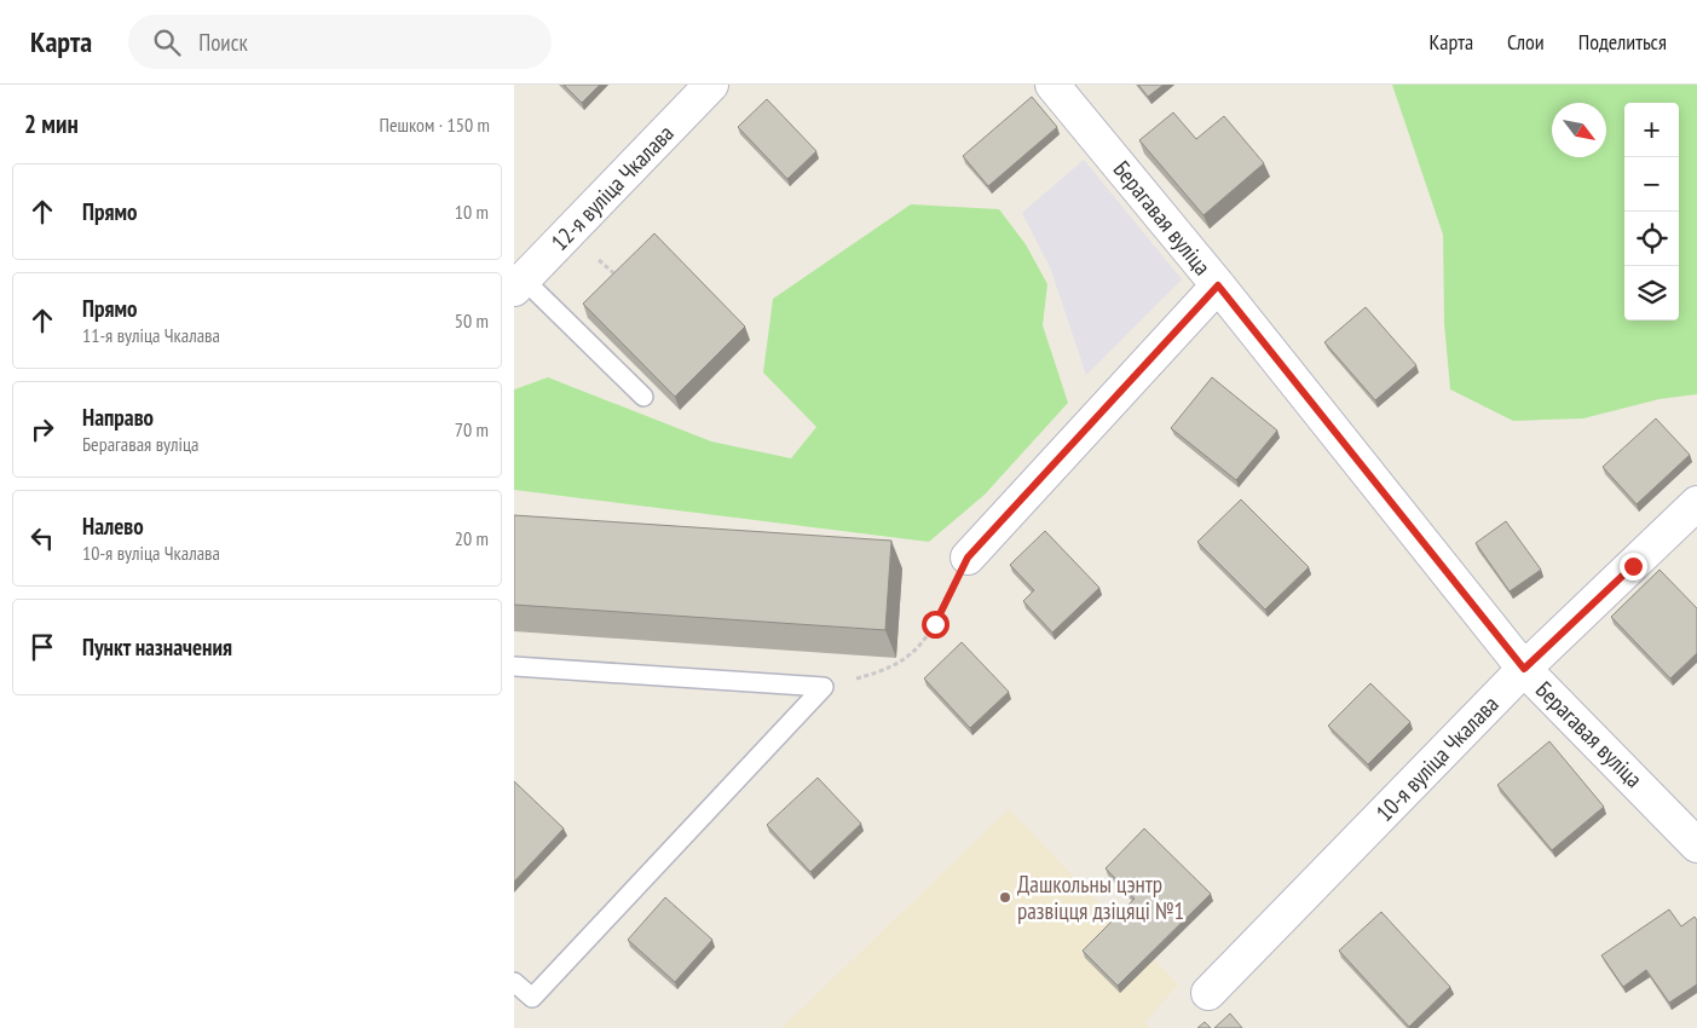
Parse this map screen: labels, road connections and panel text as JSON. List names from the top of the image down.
{
  "streets": {
    "street": ["12-я вуліца Чкалава", "Берагавая вуліца", "10-я вуліца Чкалава"]
  },
  "crossings": [
    ["Берагавая вуліца", "10-я вуліца Чкалава"]
  ],
  "places": ["Дашкольны цэнтр развіцця дзіцяці №1"],
  "north": "bottom right",
  "page": {
    "header": "Карта",
    "search": "Поиск",
    "nav": ["Карта", "Слои", "Поделиться"],
    "heading": ["2 мин", "Пешком · 150 m"],
    "map_buttons": ["+", "−"],
    "list": [
      ["Прямо", "10 m"],
      ["Прямо", "11-я вуліца Чкалава", "50 m"],
      ["Направо", "Берагавая вуліца", "70 m"],
      ["Налево", "10-я вуліца Чкалава", "20 m"],
      "Пункт назначения"
    ]
  }
}
